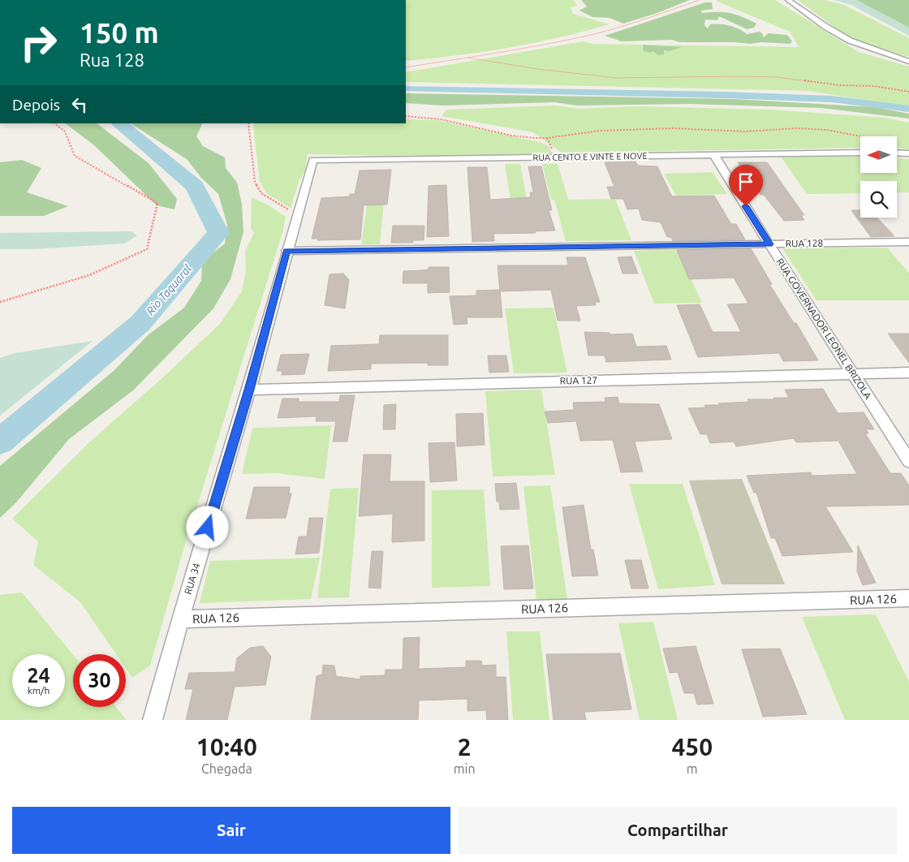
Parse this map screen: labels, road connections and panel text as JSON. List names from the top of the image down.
{
  "streets": {
    "street": [
      "RUA CENTO E VINTE E NOVE",
      "RUA 128",
      "RUA GOVERNADOR LEONEL BRIZOLA",
      "RUA 127",
      "RUA 34",
      "RUA 126"
    ]
  },
  "crossings": [
    ["RUA CENTO E VINTE E NOVE", "RUA GOVERNADOR LEONEL BRIZOLA"],
    ["RUA CENTO E VINTE E NOVE", "RUA 34"],
    ["RUA 128", "RUA GOVERNADOR LEONEL BRIZOLA"],
    ["RUA 128", "RUA 34"],
    ["RUA GOVERNADOR LEONEL BRIZOLA", "RUA 127"],
    ["RUA 127", "RUA 34"],
    ["RUA 34", "RUA 126"]
  ],
  "water": ["Rio Taquaral"],
  "north": "left",
  "page": {
    "turn": ["150 m", "Rua 128"],
    "then": "Depois",
    "speed": "24 km/h",
    "limit": "30",
    "eta": [
      "10:40",
      "Chegada",
      "2",
      "min",
      "450",
      "m"
    ],
    "buttons": ["Sair", "Compartilhar"]
  }
}
